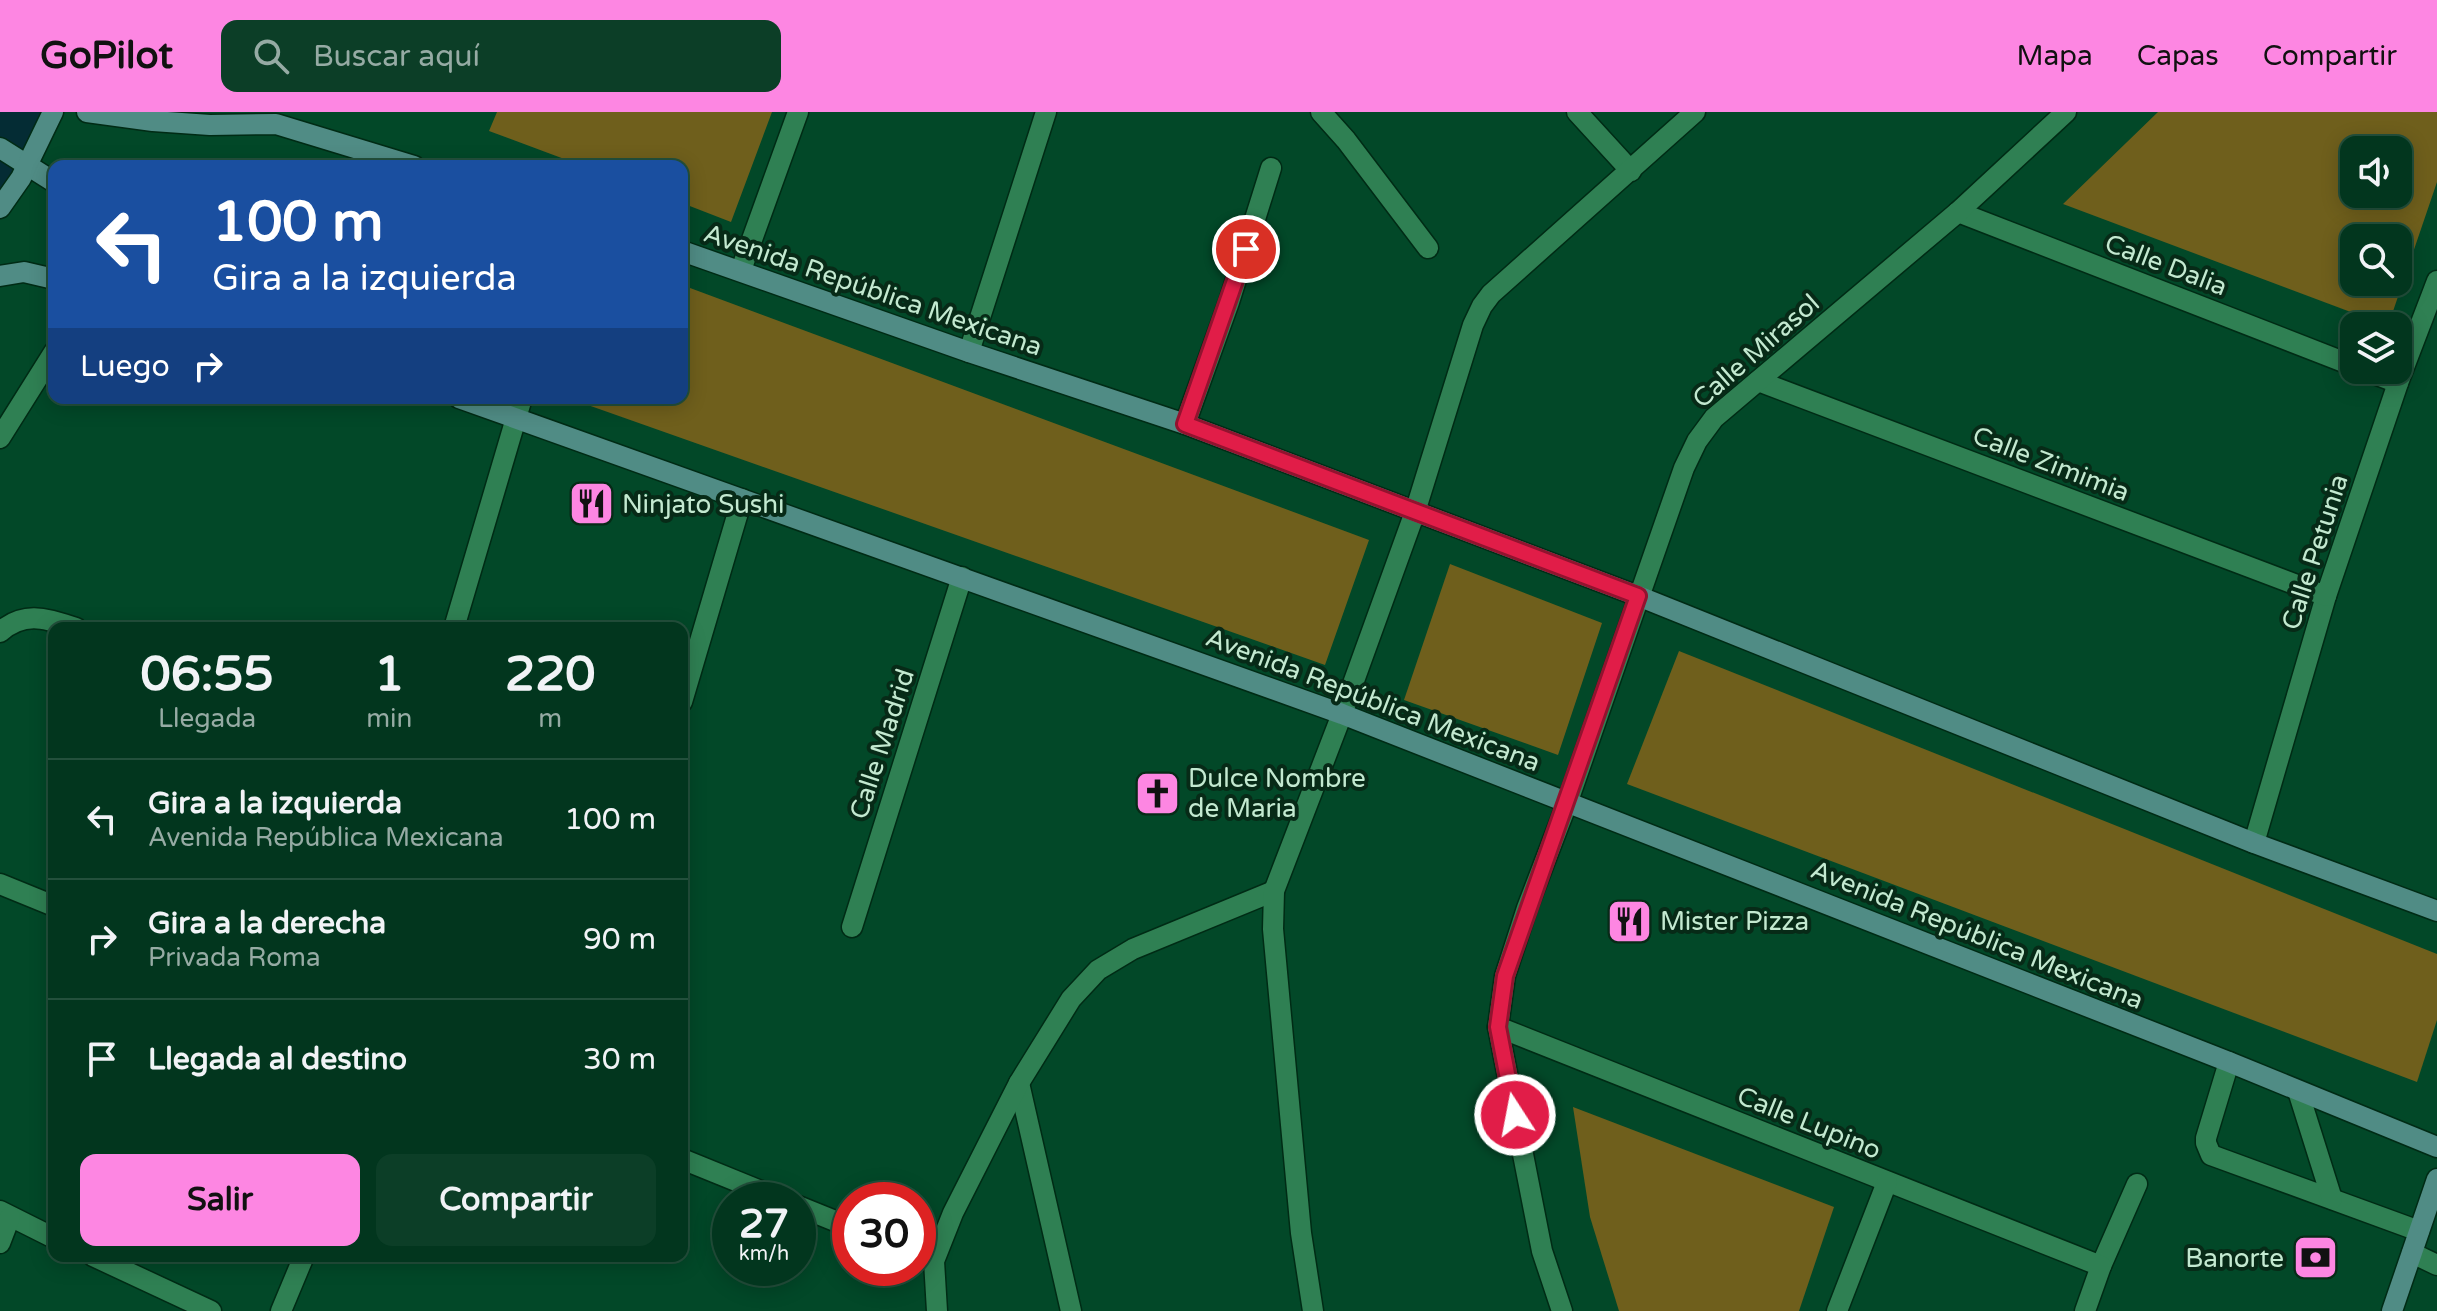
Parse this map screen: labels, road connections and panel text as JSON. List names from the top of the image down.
{
  "streets": {
    "main road": ["Avenida República Mexicana"],
    "street": [
      "Calle Dalia",
      "Calle Mirasol",
      "Calle Zimimia",
      "Calle Petunia",
      "Calle Madrid",
      "Calle Lupino"
    ]
  },
  "crossings": [
    ["Calle Dalia", "Calle Mirasol"],
    ["Avenida República Mexicana", "Calle Mirasol"],
    ["Avenida República Mexicana", "Calle Petunia"],
    ["Avenida República Mexicana", "Calle Madrid"],
    ["Calle Mirasol", "Calle Zimimia"],
    ["Calle Mirasol", "Calle Lupino"],
    ["Calle Zimimia", "Calle Petunia"]
  ],
  "places": {
    "restaurant": ["Ninjato Sushi", "Mister Pizza"],
    "church": ["Dulce Nombre de Maria"],
    "bank": ["Banorte"]
  },
  "page": {
    "header": "GoPilot",
    "search": "Buscar aquí",
    "nav": ["Mapa", "Capas", "Compartir"],
    "turn": ["100 m", "Gira a la izquierda"],
    "then": "Luego",
    "eta": [
      "06:55",
      "Llegada",
      "1",
      "min",
      "220",
      "m"
    ],
    "list": [
      {
        "name": "Gira a la izquierda",
        "note": "Avenida República Mexicana",
        "value": "100 m"
      },
      {
        "name": "Gira a la derecha",
        "note": "Privada Roma",
        "value": "90 m"
      },
      {
        "name": "Llegada al destino",
        "value": "30 m"
      }
    ],
    "buttons": ["Salir", "Compartir"],
    "speed": "27 km/h",
    "limit": "30"
  }
}
